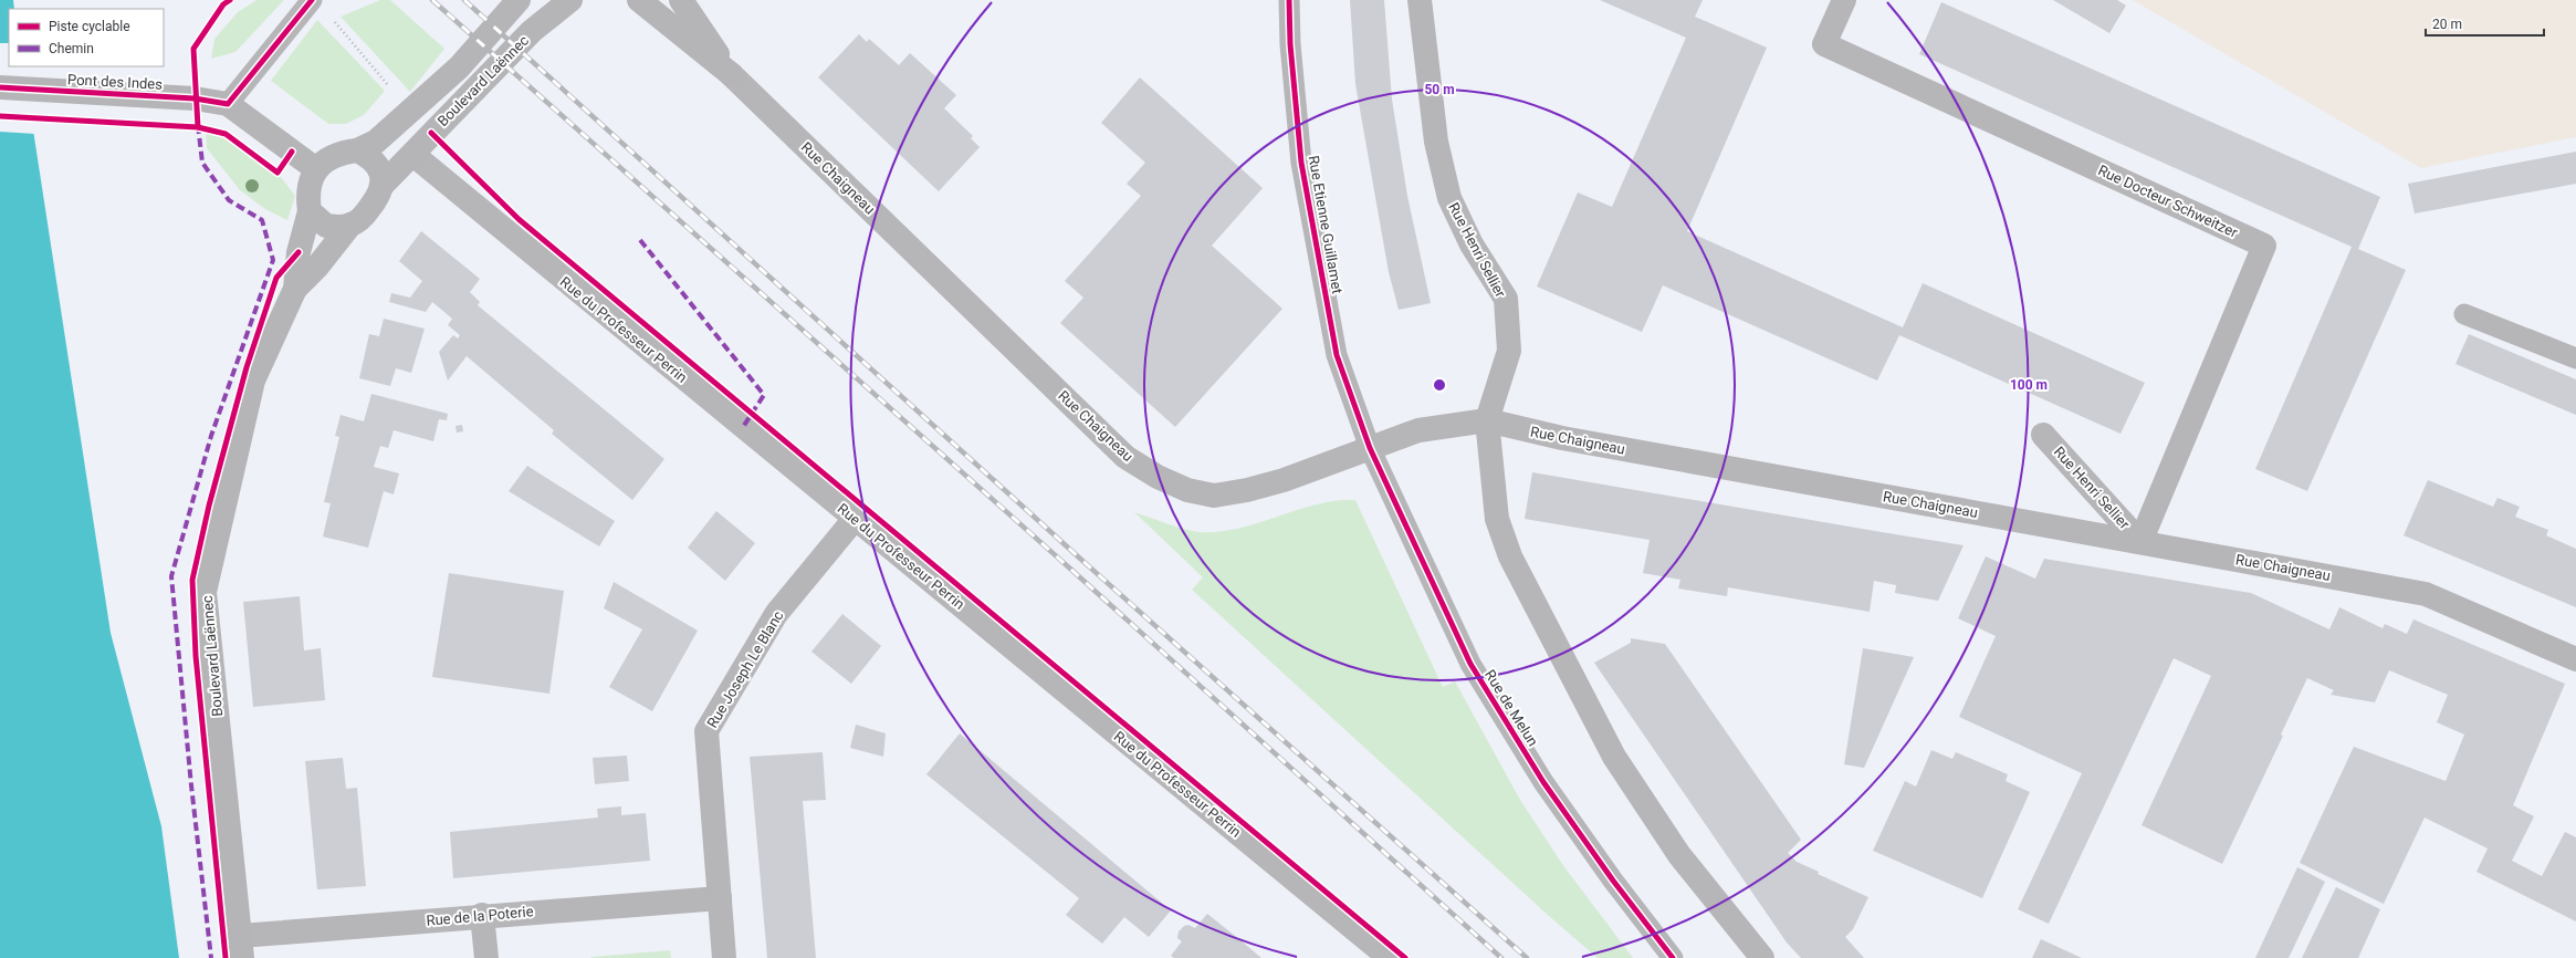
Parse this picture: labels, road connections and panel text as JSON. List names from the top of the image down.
{
  "streets": {
    "main road": ["Boulevard Laënnec", "Pont des Indes", "Rue Chaigneau"],
    "street": [
      "Rue Docteur Schweitzer",
      "Rue Henri Sellier",
      "Rue du Professeur Perrin",
      "Rue Joseph Le Blanc",
      "Rue de la Poterie"
    ],
    "lane": ["Rue Etienne Guillamet", "Rue de Melun"]
  },
  "crossings": [
    ["Boulevard Laënnec", "Rue du Professeur Perrin"],
    ["Boulevard Laënnec", "Rue de la Poterie"],
    ["Rue Chaigneau", "Rue Docteur Schweitzer"],
    ["Rue Chaigneau", "Rue Etienne Guillamet"],
    ["Rue Chaigneau", "Rue Henri Sellier"],
    ["Rue Chaigneau", "Rue de Melun"],
    ["Rue Docteur Schweitzer", "Rue Henri Sellier"],
    ["Rue Etienne Guillamet", "Rue de Melun"],
    ["Rue du Professeur Perrin", "Rue Joseph Le Blanc"],
    ["Rue Joseph Le Blanc", "Rue de la Poterie"]
  ],
  "legend": ["Piste cyclable", "Chemin"],
  "scale_bar": "20 m",
  "rings": ["50 m", "100 m"]
}
